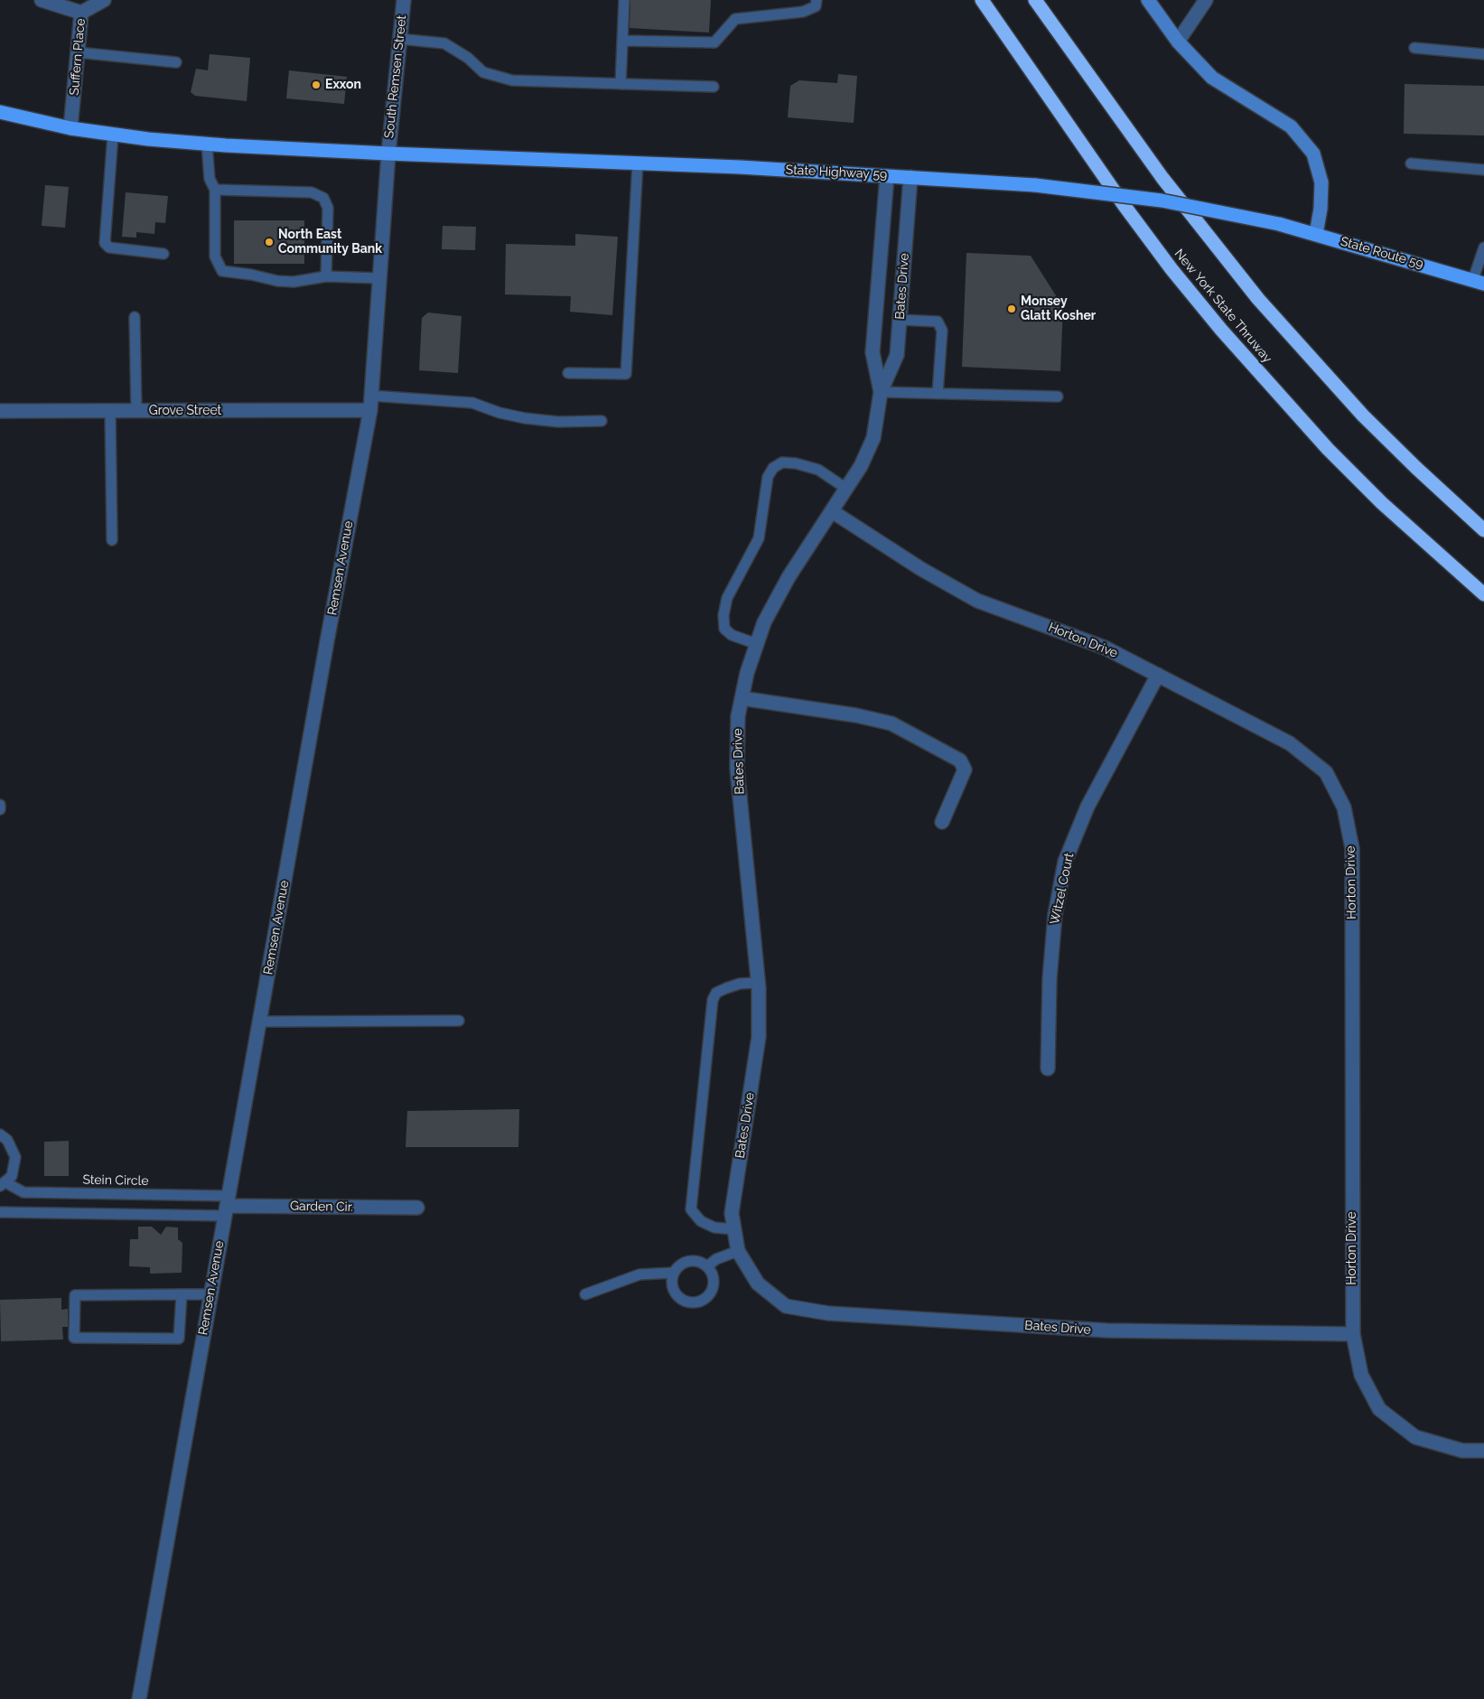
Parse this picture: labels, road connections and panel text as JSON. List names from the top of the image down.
{
  "streets": {
    "highway": ["New York State Thruway"],
    "main road": ["State Highway 59", "State Route 59"],
    "street": [
      "Suffern Place",
      "South Remsen Street",
      "Bates Drive",
      "Grove Street",
      "Remsen Avenue",
      "Horton Drive",
      "Witzel Court",
      "Garden Cir."
    ],
    "lane": ["Stein Circle"]
  },
  "crossings": [
    ["Suffern Place", "State Highway 59"],
    ["South Remsen Street", "State Highway 59"],
    ["South Remsen Street", "Remsen Avenue"],
    ["State Highway 59", "State Route 59"],
    ["State Highway 59", "Bates Drive"],
    ["State Highway 59", "Remsen Avenue"],
    ["Bates Drive", "Horton Drive"],
    ["Grove Street", "Remsen Avenue"],
    ["Remsen Avenue", "Stein Circle"],
    ["Remsen Avenue", "Garden Cir."],
    ["Horton Drive", "Witzel Court"],
    ["Stein Circle", "Garden Cir."]
  ],
  "places": ["Exxon", "North East Community Bank", "Monsey Glatt Kosher"]
}
